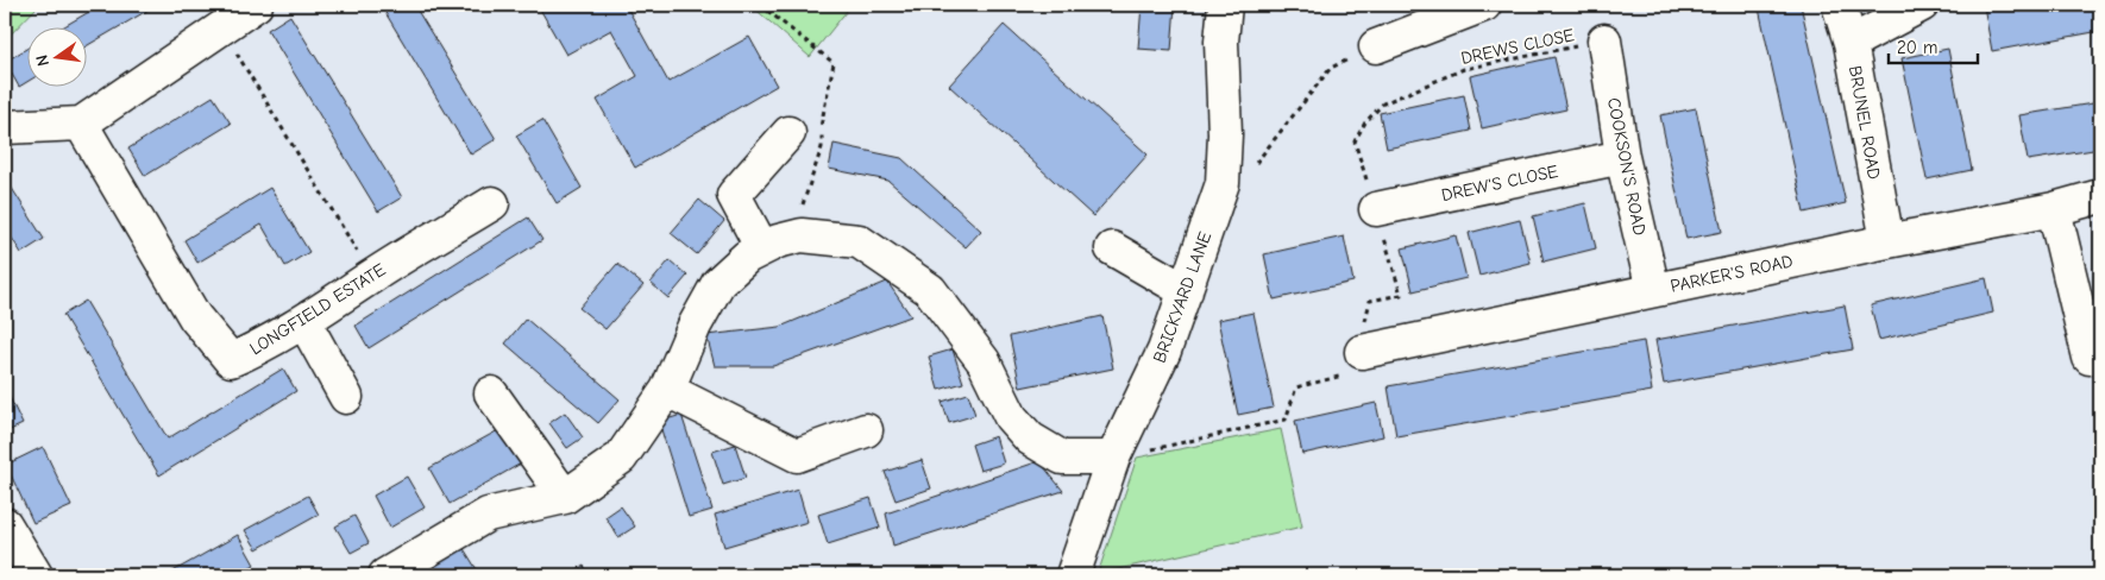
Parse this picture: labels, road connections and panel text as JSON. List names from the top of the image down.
{
  "streets": {
    "street": [
      "BRUNEL ROAD",
      "COOKSON'S ROAD",
      "DREW'S CLOSE",
      "PARKER'S ROAD",
      "BRICKYARD LANE",
      "LONGFIELD ESTATE"
    ],
    "path": ["DREWS CLOSE"]
  },
  "crossings": [
    ["DREWS CLOSE", "COOKSON'S ROAD"],
    ["DREWS CLOSE", "DREW'S CLOSE"],
    ["BRUNEL ROAD", "PARKER'S ROAD"],
    ["COOKSON'S ROAD", "DREW'S CLOSE"],
    ["COOKSON'S ROAD", "PARKER'S ROAD"]
  ],
  "scale_bar": "20 m",
  "north": "left"
}
